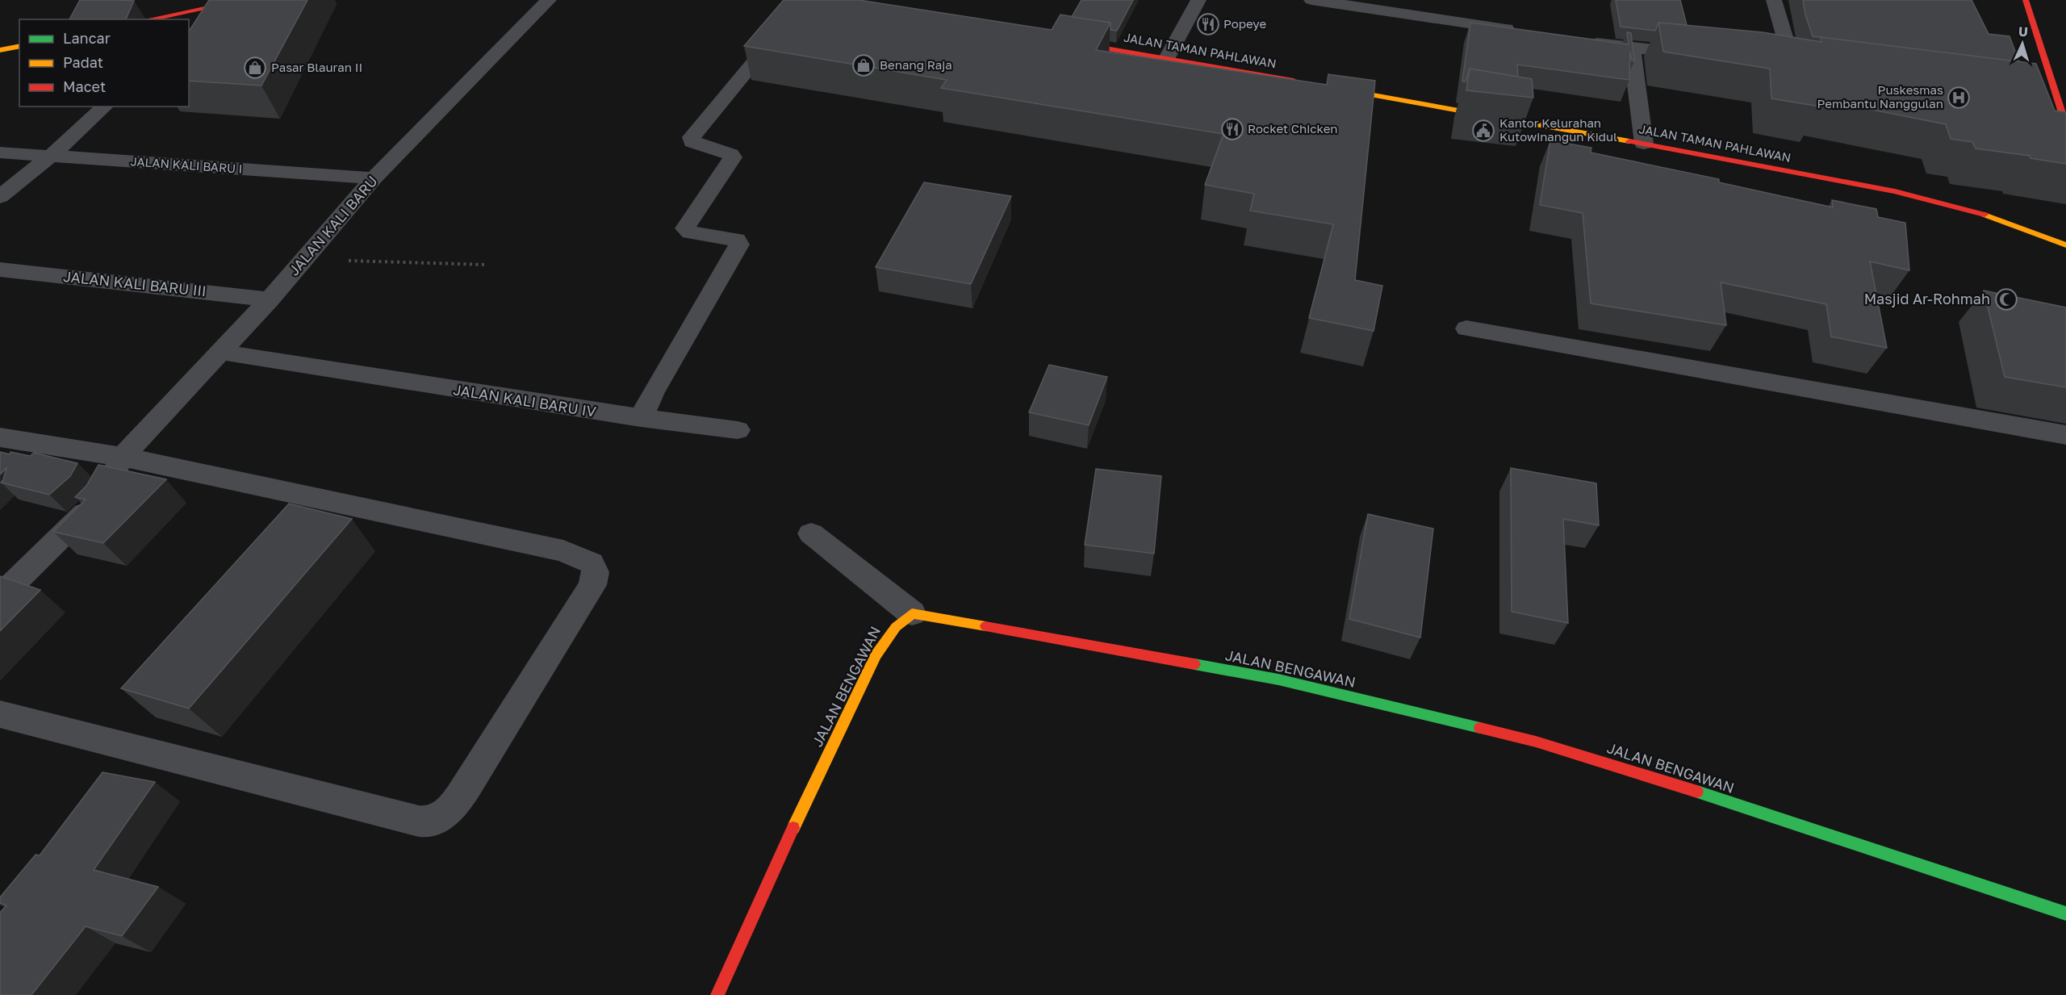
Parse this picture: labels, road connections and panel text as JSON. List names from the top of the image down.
{
  "streets": {
    "street": [
      "JALAN TAMAN PAHLAWAN",
      "JALAN KALI BARU I",
      "JALAN KALI BARU",
      "JALAN KALI BARU III",
      "JALAN KALI BARU IV",
      "JALAN BENGAWAN"
    ]
  },
  "crossings": [
    ["JALAN KALI BARU I", "JALAN KALI BARU"],
    ["JALAN KALI BARU", "JALAN KALI BARU III"],
    ["JALAN KALI BARU", "JALAN KALI BARU IV"]
  ],
  "places": {
    "restaurant": ["Popeye", "Rocket Chicken"],
    "shop": ["Benang Raja", "Pasar Blauran II"],
    "hospital": ["Puskesmas Pembantu Nanggulan"],
    "public building": ["Kantor Kelurahan Kutowinangun Kidul"],
    "mosque": ["Masjid Ar-Rohmah"]
  },
  "legend": ["Lancar", "Padat", "Macet"],
  "north": "top"
}
